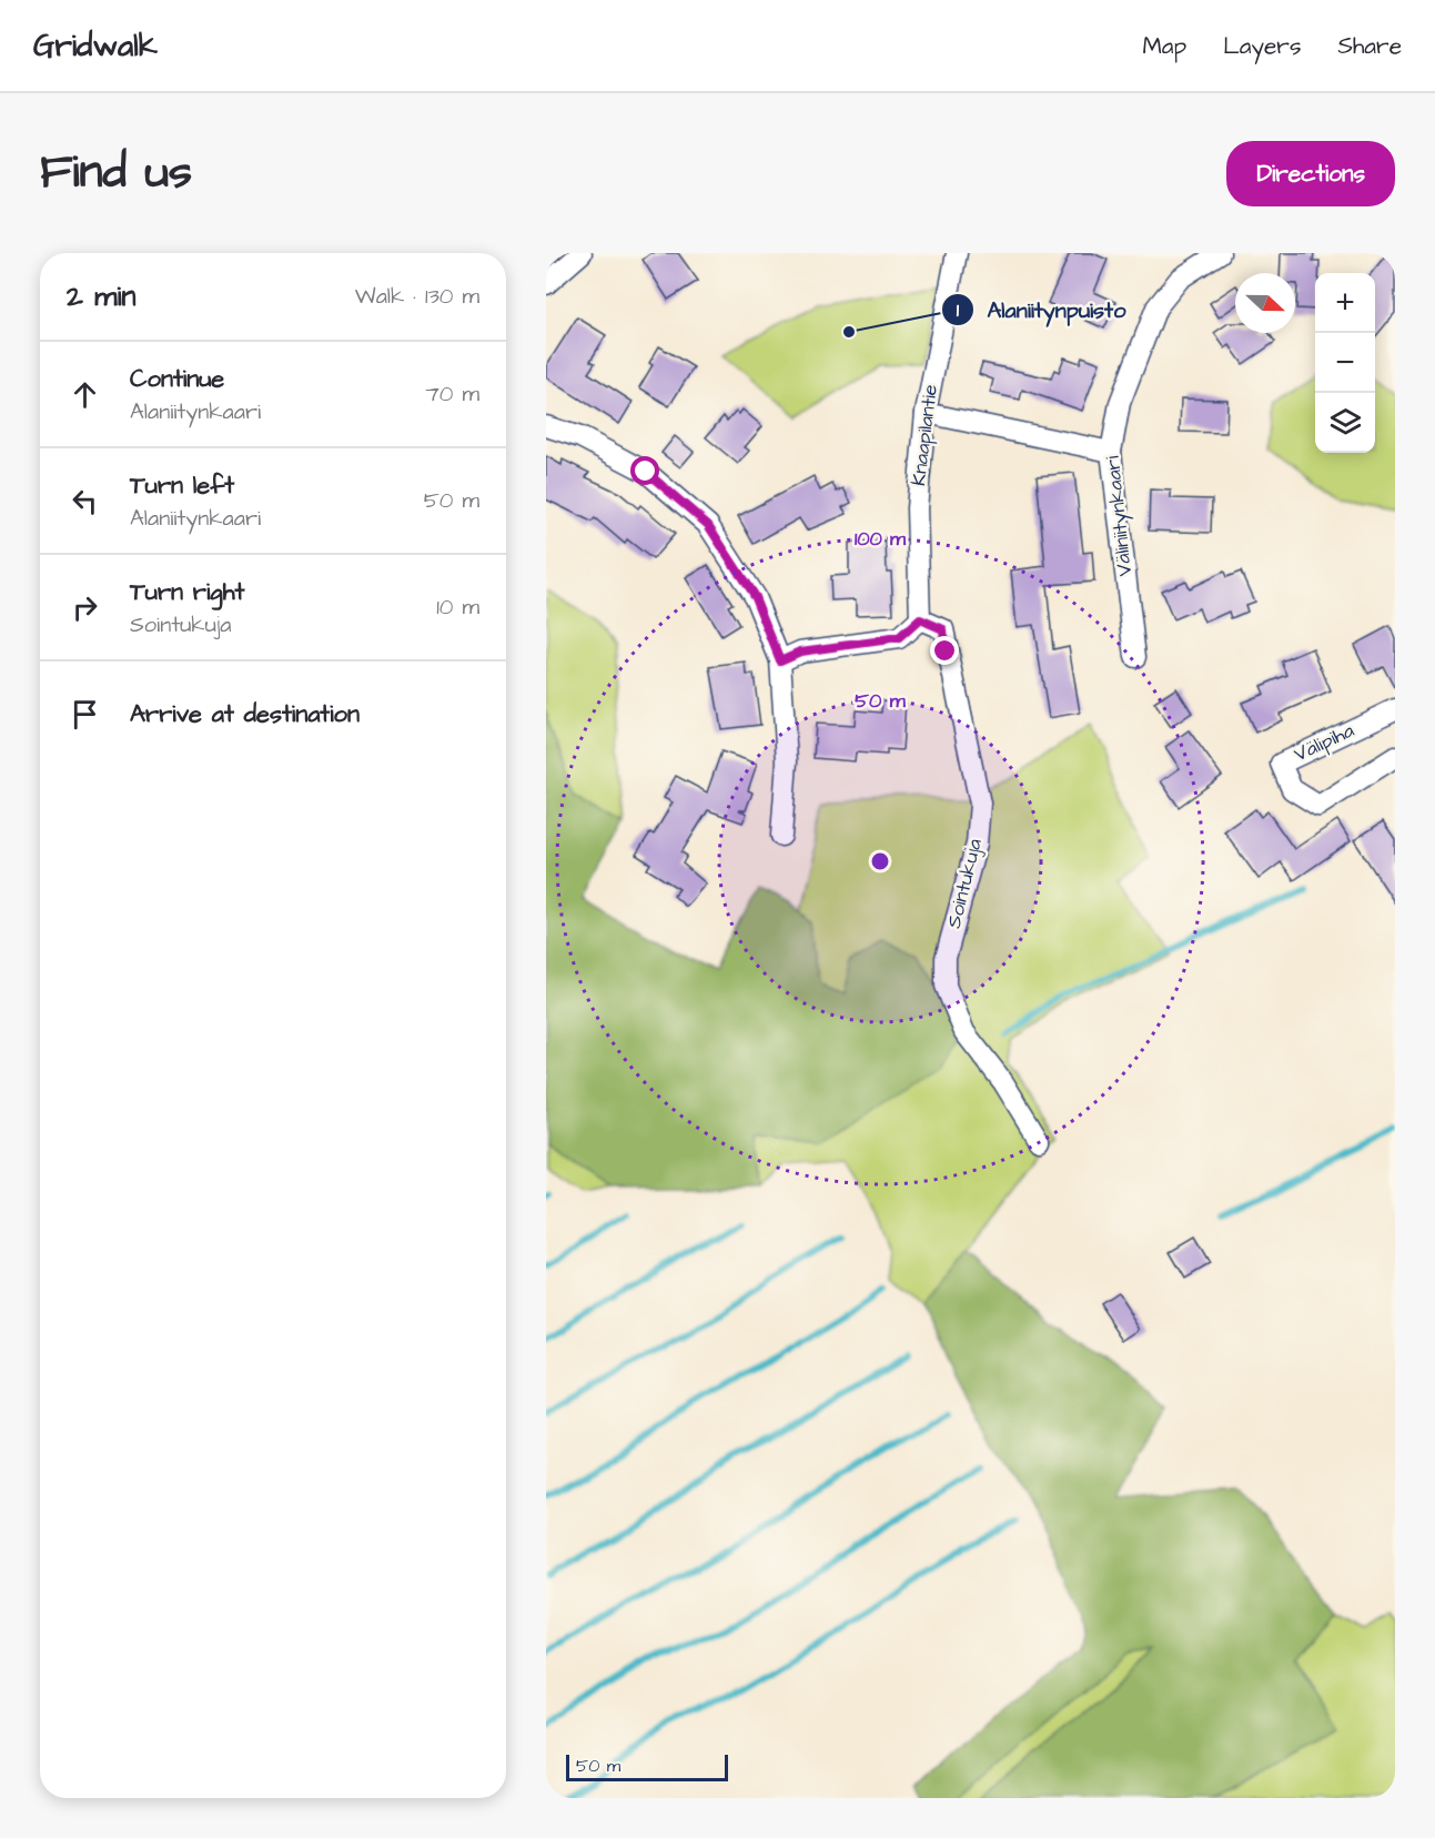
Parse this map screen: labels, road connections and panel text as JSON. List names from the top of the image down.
{
  "streets": {
    "street": [
      "Knaapilantie",
      "Väliniitynkaari",
      "Välipiha",
      "Sointukuja"
    ]
  },
  "crossings": [
    ["Knaapilantie", "Sointukuja"]
  ],
  "places": ["Alaniitynpuisto"],
  "scale_bar": "50 m",
  "north": "right",
  "page": {
    "header": "Gridwalk",
    "nav": ["Map", "Layers", "Share"],
    "title": "Find us",
    "buttons": "Directions",
    "heading": ["2 min", "Walk · 130 m"],
    "map_buttons": ["+", "−"],
    "list": [
      ["Continue", "Alaniitynkaari", "70 m"],
      ["Turn left", "Alaniitynkaari", "50 m"],
      ["Turn right", "Sointukuja", "10 m"],
      "Arrive at destination"
    ],
    "scale": "50 m"
  },
  "rings": ["100 m", "50 m"]
}
